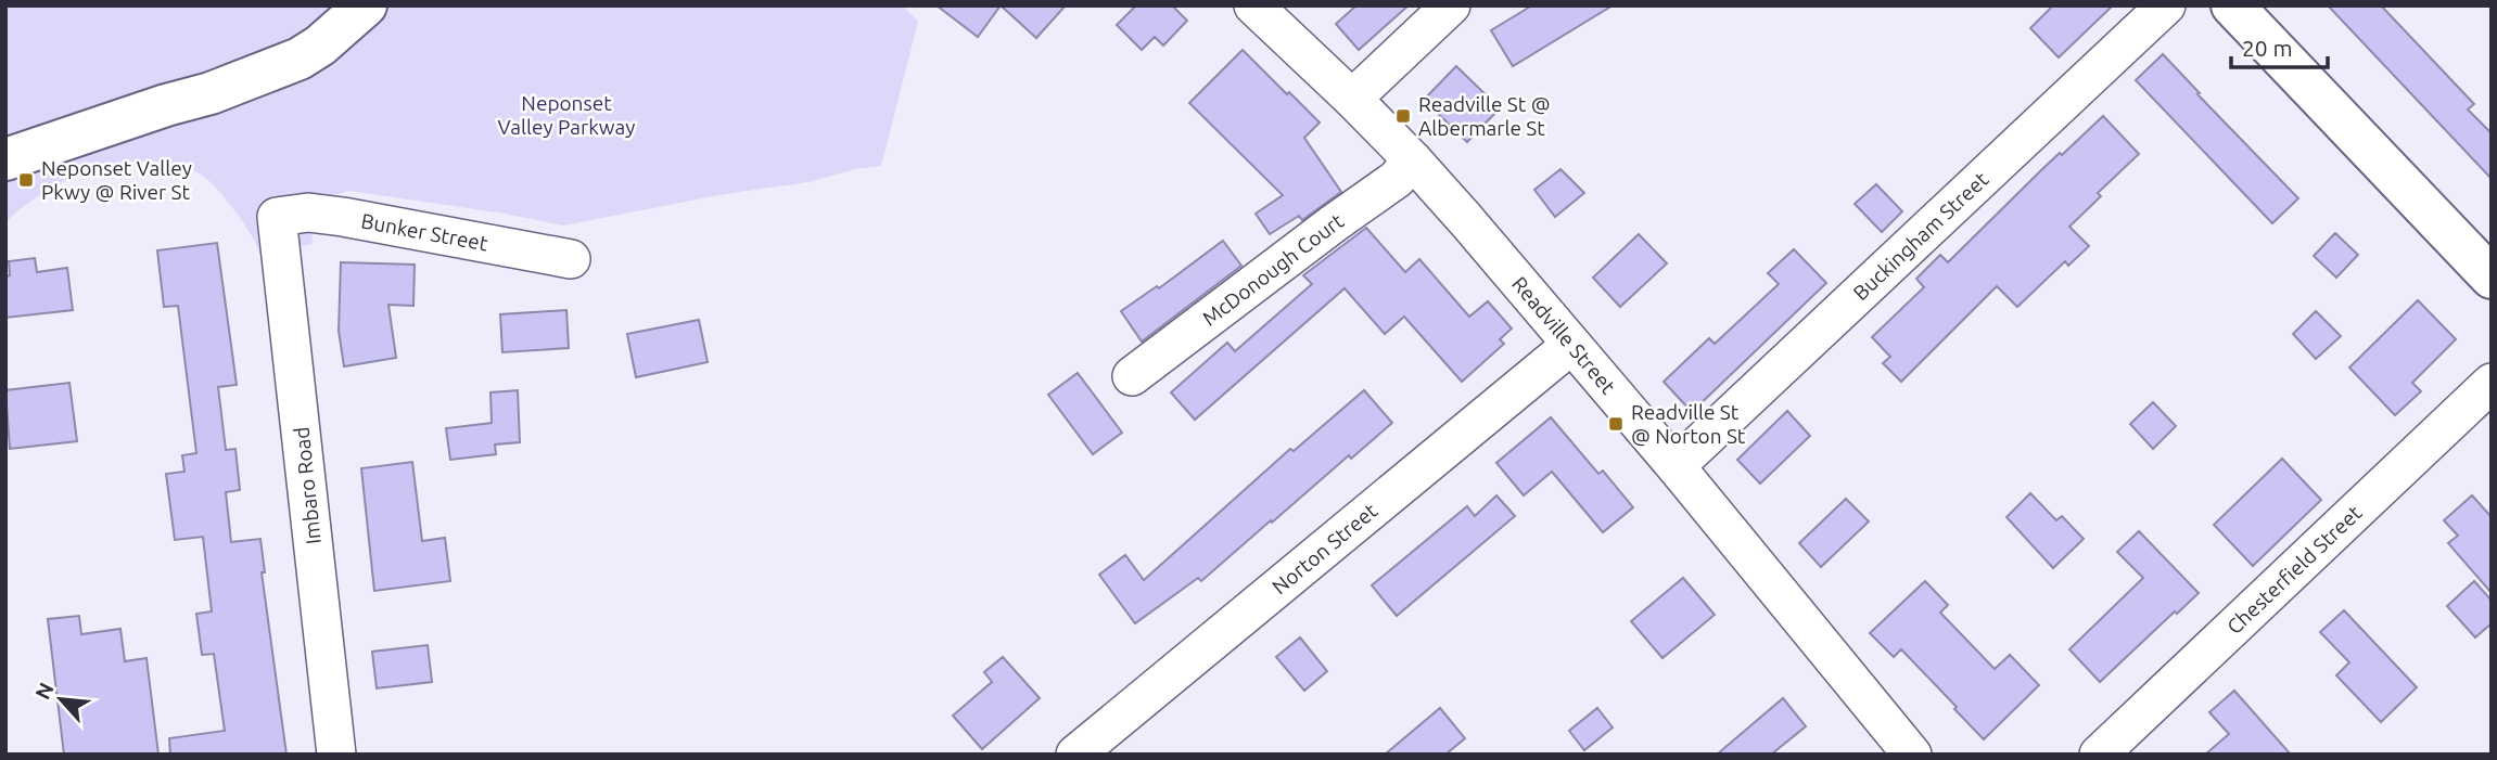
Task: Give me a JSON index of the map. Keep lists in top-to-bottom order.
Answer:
{
  "streets": {
    "street": [
      "Bunker Street",
      "Buckingham Street",
      "McDonough Court",
      "Readville Street",
      "Imbaro Road",
      "Norton Street",
      "Chesterfield Street"
    ]
  },
  "crossings": [
    ["Bunker Street", "Imbaro Road"],
    ["Buckingham Street", "Readville Street"],
    ["McDonough Court", "Readville Street"],
    ["Readville Street", "Norton Street"]
  ],
  "parks": ["Neponset Valley Parkway"],
  "places": {
    "transit": ["Readville St @ Albermarle St", "Neponset Valley Pkwy @ River St", "Readville St @ Norton St"]
  },
  "scale_bar": "20 m",
  "north": "top left"
}
